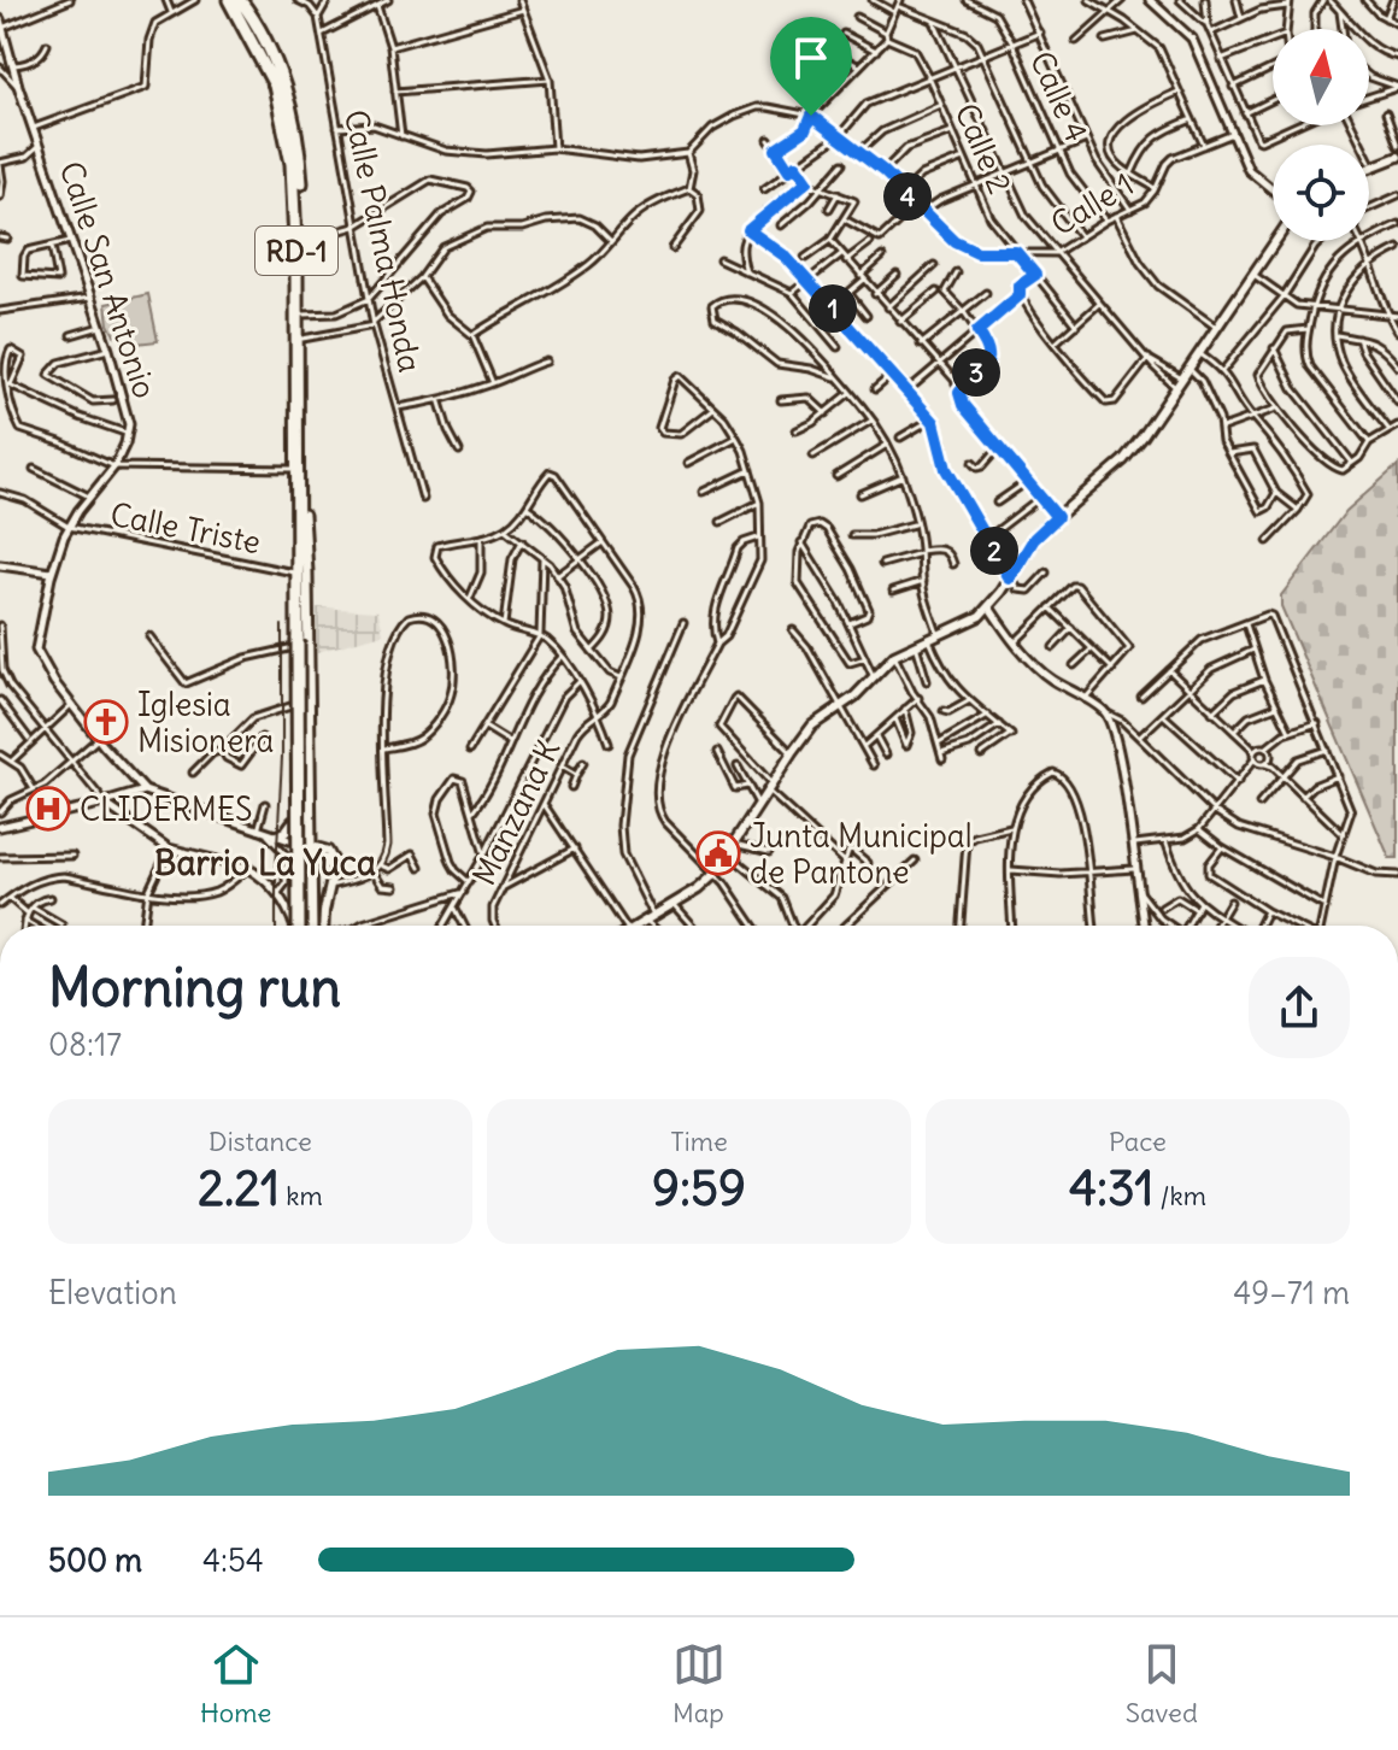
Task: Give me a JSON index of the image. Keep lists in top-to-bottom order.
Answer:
{
  "streets": {
    "highway": ["RD-1"],
    "street": [
      "Calle 4",
      "Calle 2",
      "Calle 1",
      "Calle Palma Honda",
      "Calle San Antonio",
      "Calle Triste",
      "Manzana K"
    ]
  },
  "crossings": [
    ["Calle 4", "Calle 1"],
    ["Calle 2", "Calle 1"],
    ["Calle San Antonio", "Calle Triste"]
  ],
  "districts": ["Barrio La Yuca"],
  "places": {
    "church": ["Iglesia Misionera"],
    "hospital": ["CLIDERMES"],
    "public building": ["Junta Municipal de Pantone"]
  },
  "north": "top",
  "page": {
    "pins": [
      "4",
      "1",
      "3",
      "2"
    ],
    "heading": ["Morning run", "08:17"],
    "stats": [
      ["Distance", "2.21 km"],
      ["Time", "9:59"],
      ["Pace", "4:31 /km"]
    ],
    "chart": ["Elevation", "49–71 m"],
    "list": [
      {
        "name": "500 m",
        "note": "4:54"
      }
    ],
    "tabs": ["Home", "Map", "Saved"]
  }
}
